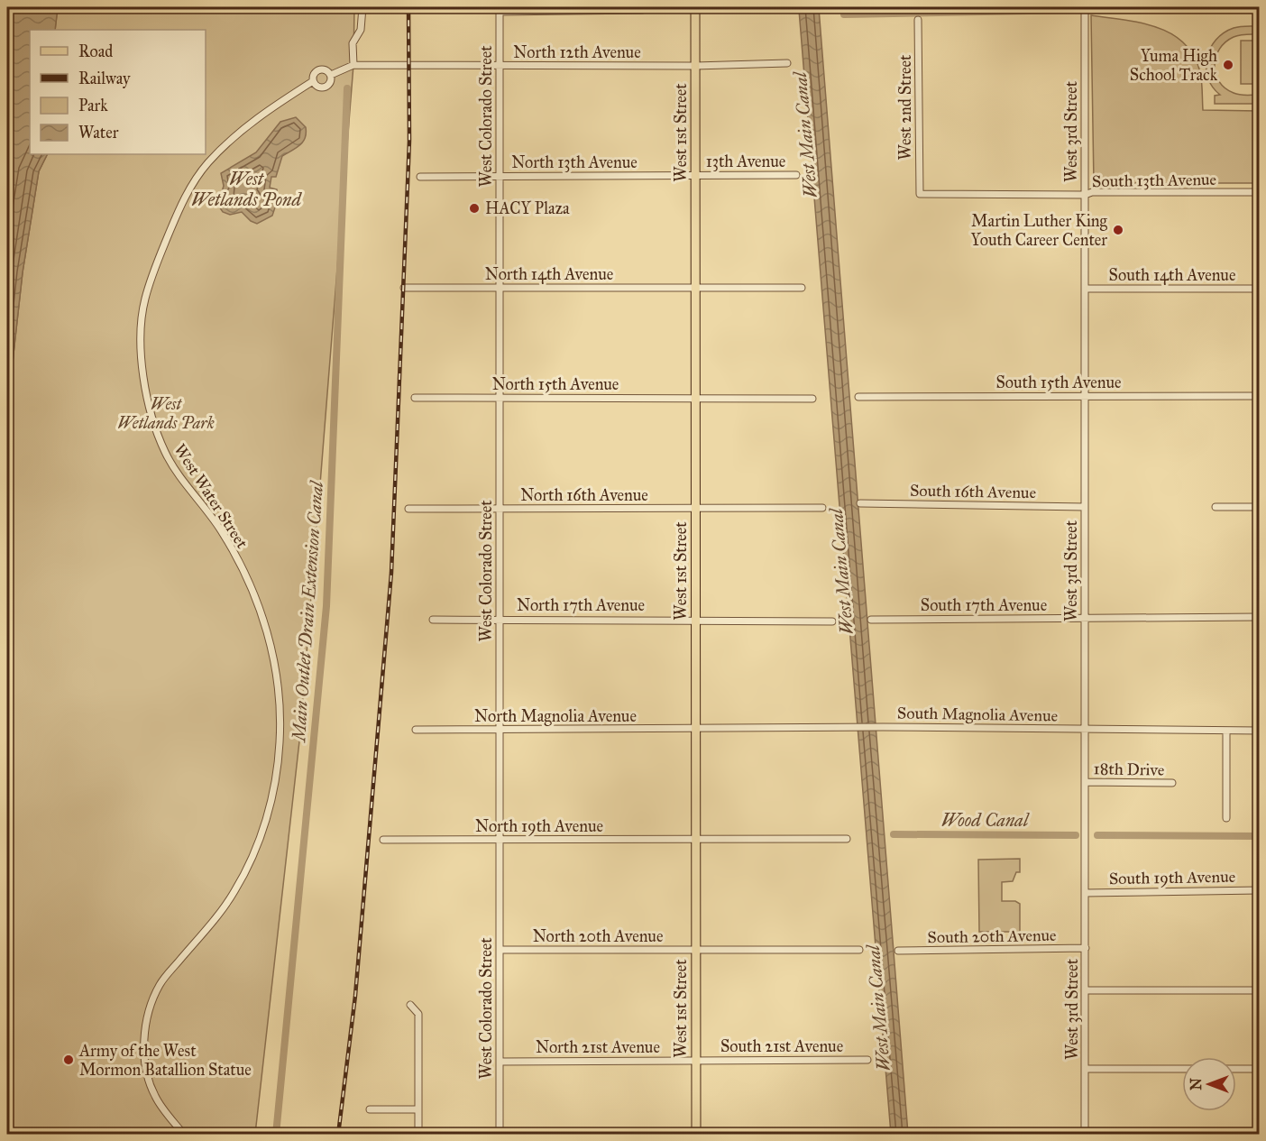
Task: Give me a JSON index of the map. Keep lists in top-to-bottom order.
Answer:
{
  "streets": {
    "main road": ["West 1st Street"],
    "street": [
      "North 12th Avenue",
      "West 2nd Street",
      "West Colorado Street",
      "West 3rd Street",
      "13th Avenue",
      "North 13th Avenue",
      "South 13th Avenue",
      "North 14th Avenue",
      "South 14th Avenue",
      "South 15th Avenue",
      "North 15th Avenue",
      "South 16th Avenue",
      "North 16th Avenue",
      "West Water Street",
      "North 17th Avenue",
      "South 17th Avenue",
      "South Magnolia Avenue",
      "North Magnolia Avenue",
      "18th Drive",
      "North 19th Avenue",
      "South 19th Avenue",
      "North 20th Avenue",
      "South 20th Avenue",
      "South 21st Avenue",
      "North 21st Avenue"
    ]
  },
  "crossings": [
    ["North 12th Avenue", "West Colorado Street"],
    ["North 12th Avenue", "West 1st Street"],
    ["North 12th Avenue", "West Water Street"],
    ["West 2nd Street", "South 13th Avenue"],
    ["West Colorado Street", "North 13th Avenue"],
    ["West Colorado Street", "North 14th Avenue"],
    ["West Colorado Street", "North 15th Avenue"],
    ["West Colorado Street", "North 16th Avenue"],
    ["West Colorado Street", "North 17th Avenue"],
    ["West Colorado Street", "North Magnolia Avenue"],
    ["West Colorado Street", "North 19th Avenue"],
    ["West Colorado Street", "North 20th Avenue"],
    ["West Colorado Street", "North 21st Avenue"],
    ["West 3rd Street", "South 13th Avenue"],
    ["West 3rd Street", "South 14th Avenue"],
    ["West 3rd Street", "South 15th Avenue"],
    ["West 3rd Street", "South 16th Avenue"],
    ["West 3rd Street", "South 17th Avenue"],
    ["West 3rd Street", "South Magnolia Avenue"],
    ["West 3rd Street", "18th Drive"],
    ["West 3rd Street", "South 19th Avenue"],
    ["West 3rd Street", "South 20th Avenue"],
    ["West 1st Street", "13th Avenue"],
    ["West 1st Street", "North 13th Avenue"],
    ["West 1st Street", "North 14th Avenue"],
    ["West 1st Street", "North 15th Avenue"],
    ["West 1st Street", "North 16th Avenue"],
    ["West 1st Street", "North 17th Avenue"],
    ["West 1st Street", "South Magnolia Avenue"],
    ["West 1st Street", "North Magnolia Avenue"],
    ["West 1st Street", "North 19th Avenue"],
    ["West 1st Street", "North 20th Avenue"],
    ["West 1st Street", "South 21st Avenue"],
    ["West 1st Street", "North 21st Avenue"],
    ["13th Avenue", "North 13th Avenue"],
    ["South Magnolia Avenue", "North Magnolia Avenue"],
    ["South 21st Avenue", "North 21st Avenue"]
  ],
  "water": [
    "West Main Canal",
    "West Wetlands Pond",
    "Main Outlet Drain Extension Canal",
    "Wood Canal"
  ],
  "parks": ["West Wetlands Park"],
  "places": [
    "Yuma High School Track",
    "HACY Plaza",
    "Martin Luther King Youth Career Center",
    "Army of the West Mormon Batallion Statue"
  ],
  "legend": [
    "Road",
    "Railway",
    "Park",
    "Water"
  ],
  "north": "left"
}
